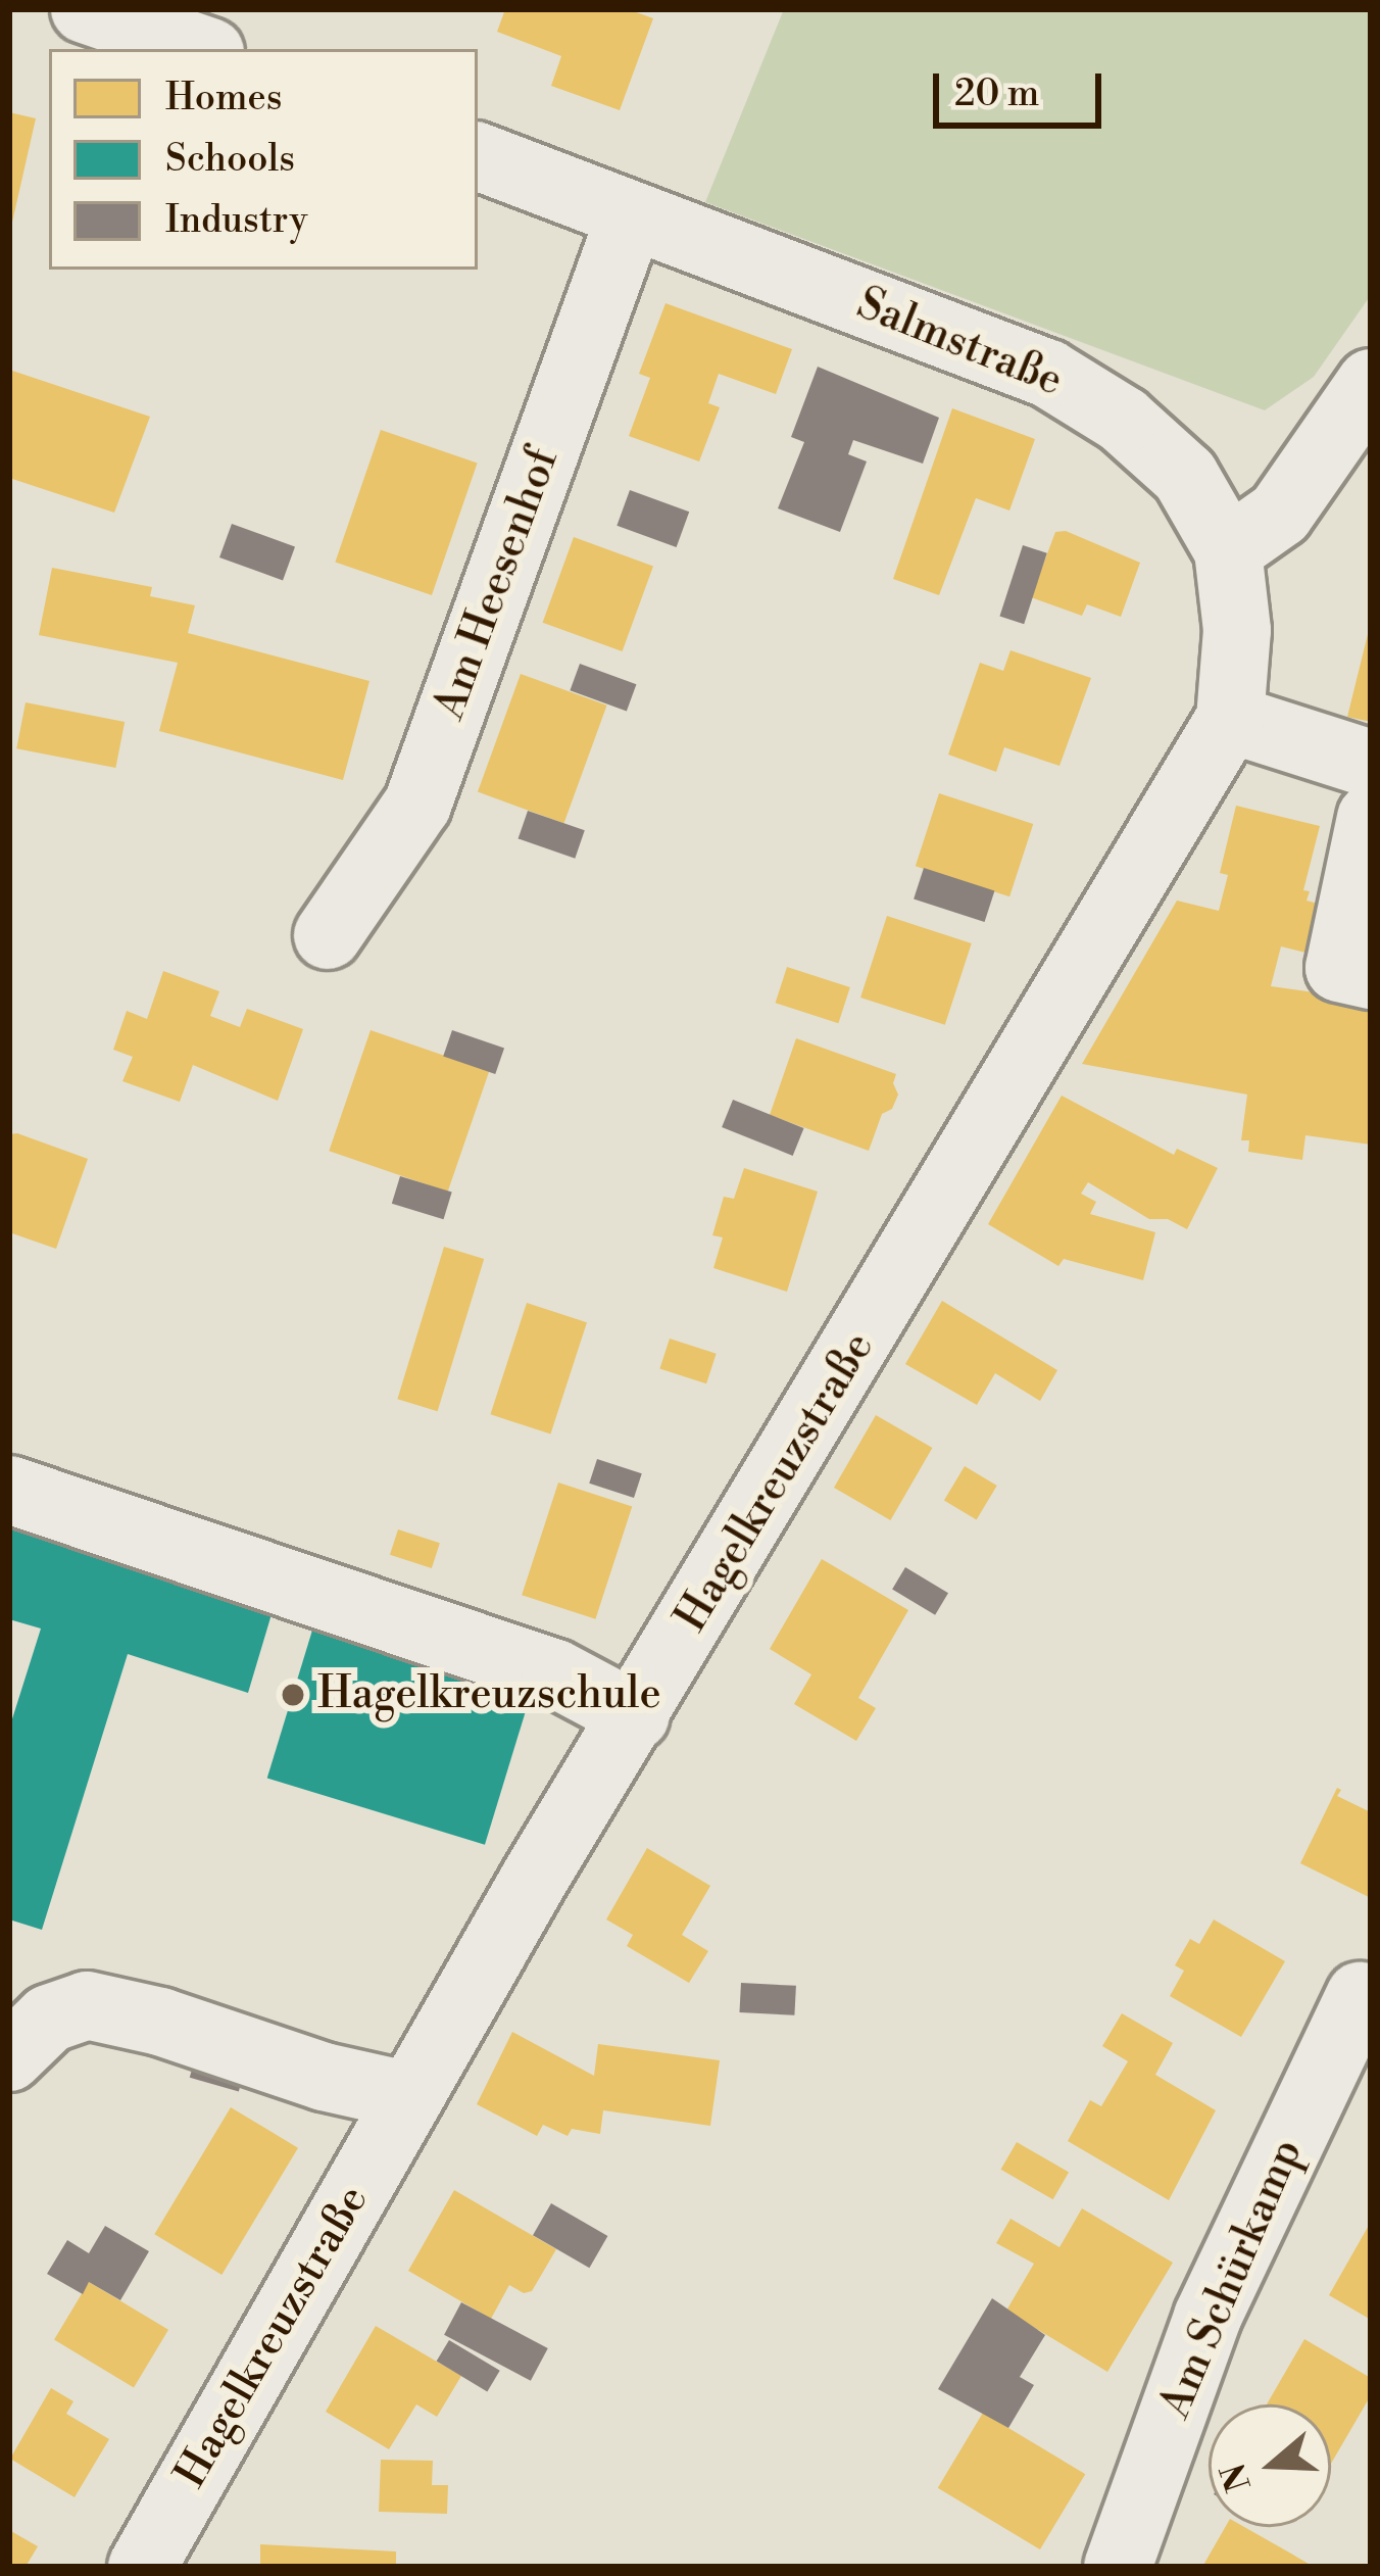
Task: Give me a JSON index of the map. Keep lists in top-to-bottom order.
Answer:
{
  "streets": {
    "street": [
      "Salmstraße",
      "Am Heesenhof",
      "Hagelkreuzstraße",
      "Am Schürkamp"
    ]
  },
  "crossings": [
    ["Salmstraße", "Am Heesenhof"],
    ["Salmstraße", "Hagelkreuzstraße"]
  ],
  "places": ["Hagelkreuzschule"],
  "legend": ["Homes", "Schools", "Industry"],
  "scale_bar": "20 m",
  "north": "left"
}
